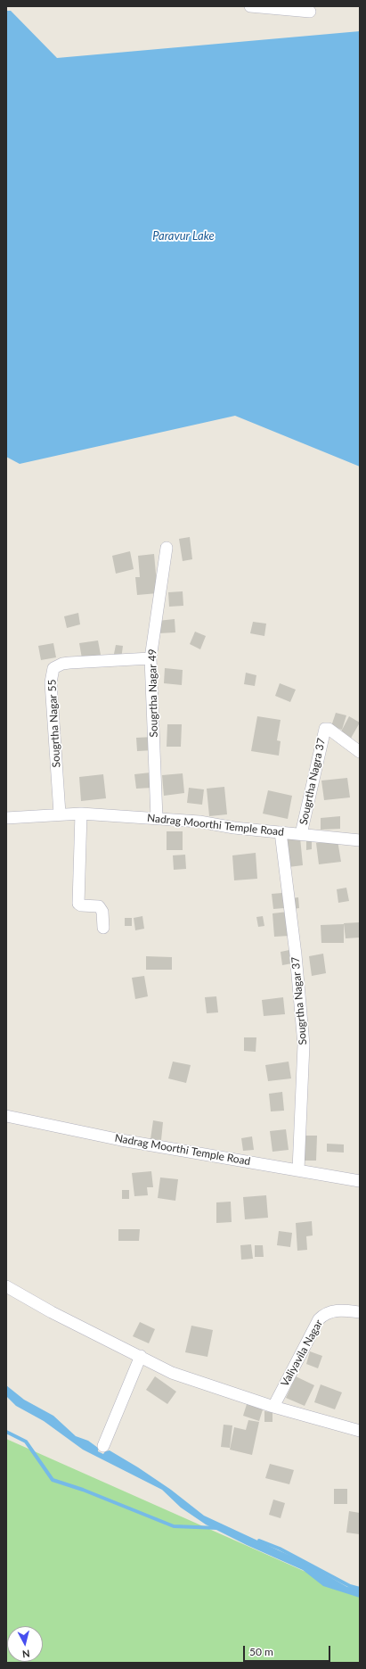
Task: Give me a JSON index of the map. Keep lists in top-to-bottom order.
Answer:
{
  "streets": {
    "street": [
      "Sougrtha Nagar 49",
      "Sougrtha Nagar 55",
      "Sougrtha Nagra 37",
      "Nadrag Moorthi Temple Road",
      "Sougrtha Nagar 37",
      "Valiyavila Nagar"
    ]
  },
  "crossings": [
    ["Sougrtha Nagar 49", "Sougrtha Nagar 55"],
    ["Sougrtha Nagar 49", "Nadrag Moorthi Temple Road"],
    ["Sougrtha Nagar 55", "Nadrag Moorthi Temple Road"],
    ["Sougrtha Nagra 37", "Nadrag Moorthi Temple Road"],
    ["Nadrag Moorthi Temple Road", "Sougrtha Nagar 37"]
  ],
  "water": ["Paravur Lake"],
  "scale_bar": "50 m",
  "north": "bottom"
}
